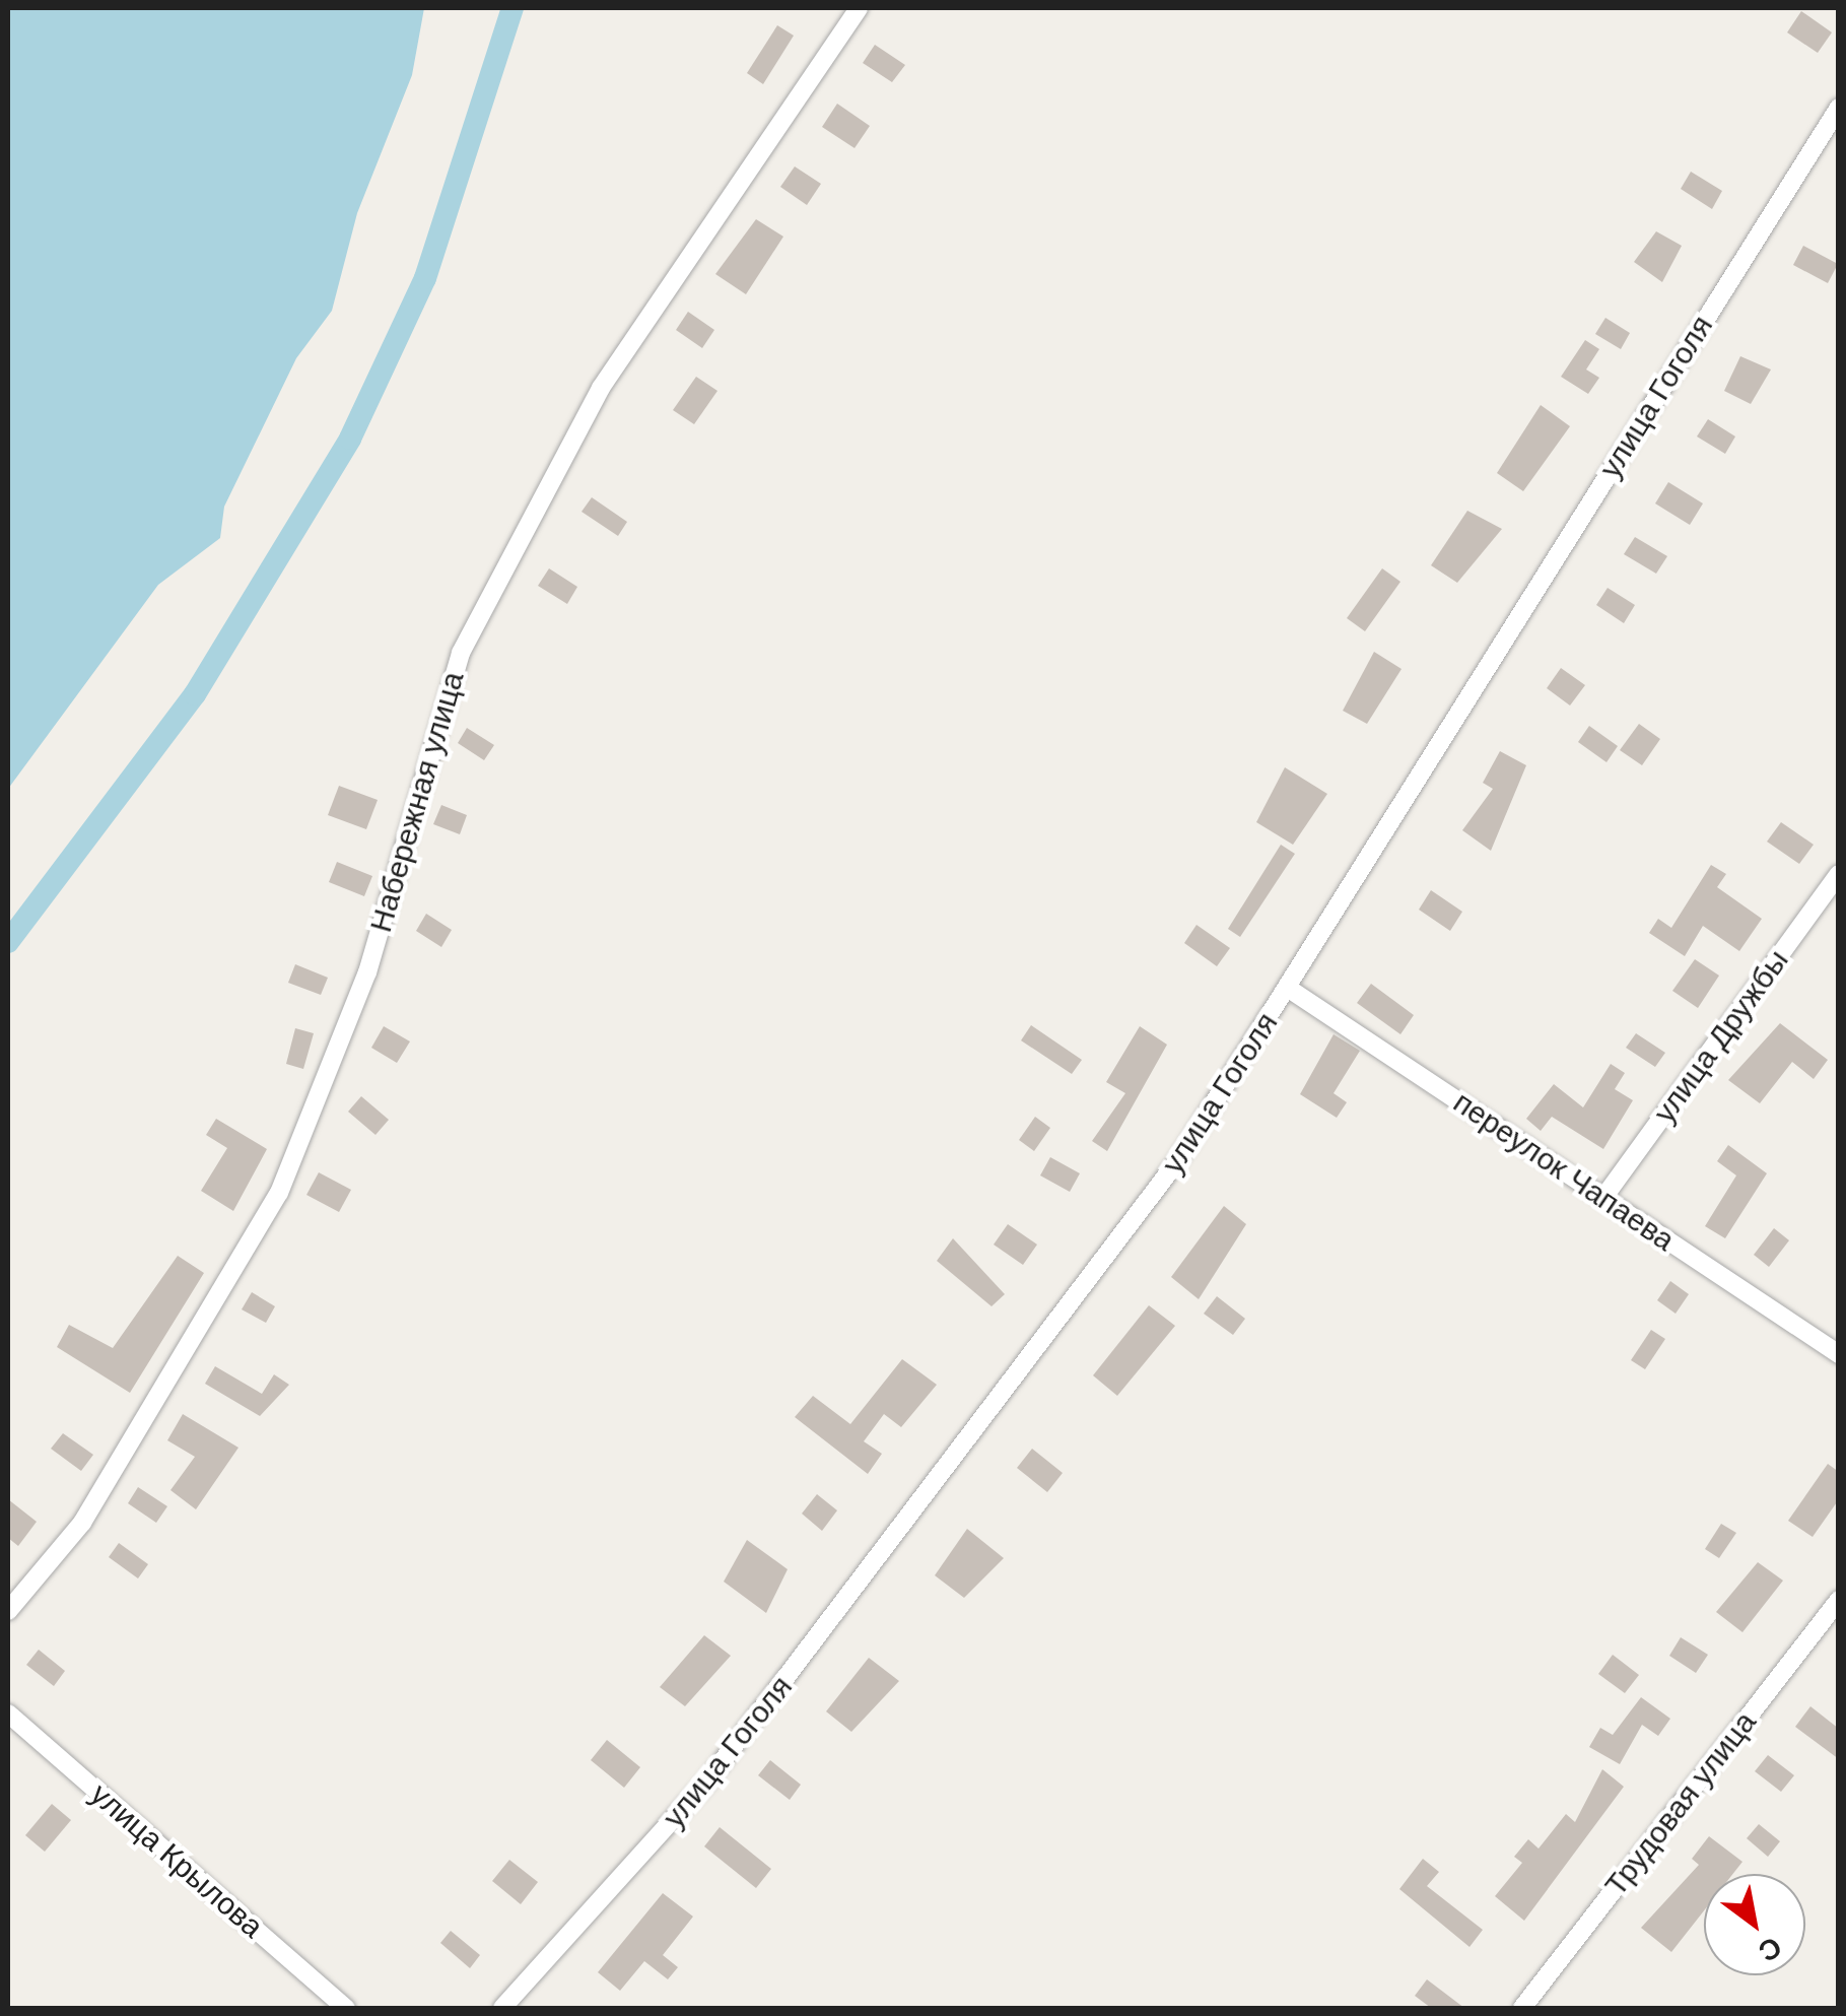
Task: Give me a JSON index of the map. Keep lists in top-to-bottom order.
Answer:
{
  "streets": {
    "street": [
      "улица Гоголя",
      "Набережная улица",
      "улица Дружбы",
      "переулок Чапаева",
      "Трудовая улица",
      "улица Крылова"
    ]
  },
  "crossings": [
    ["улица Гоголя", "переулок Чапаева"],
    ["улица Дружбы", "переулок Чапаева"]
  ],
  "north": "bottom right"
}
